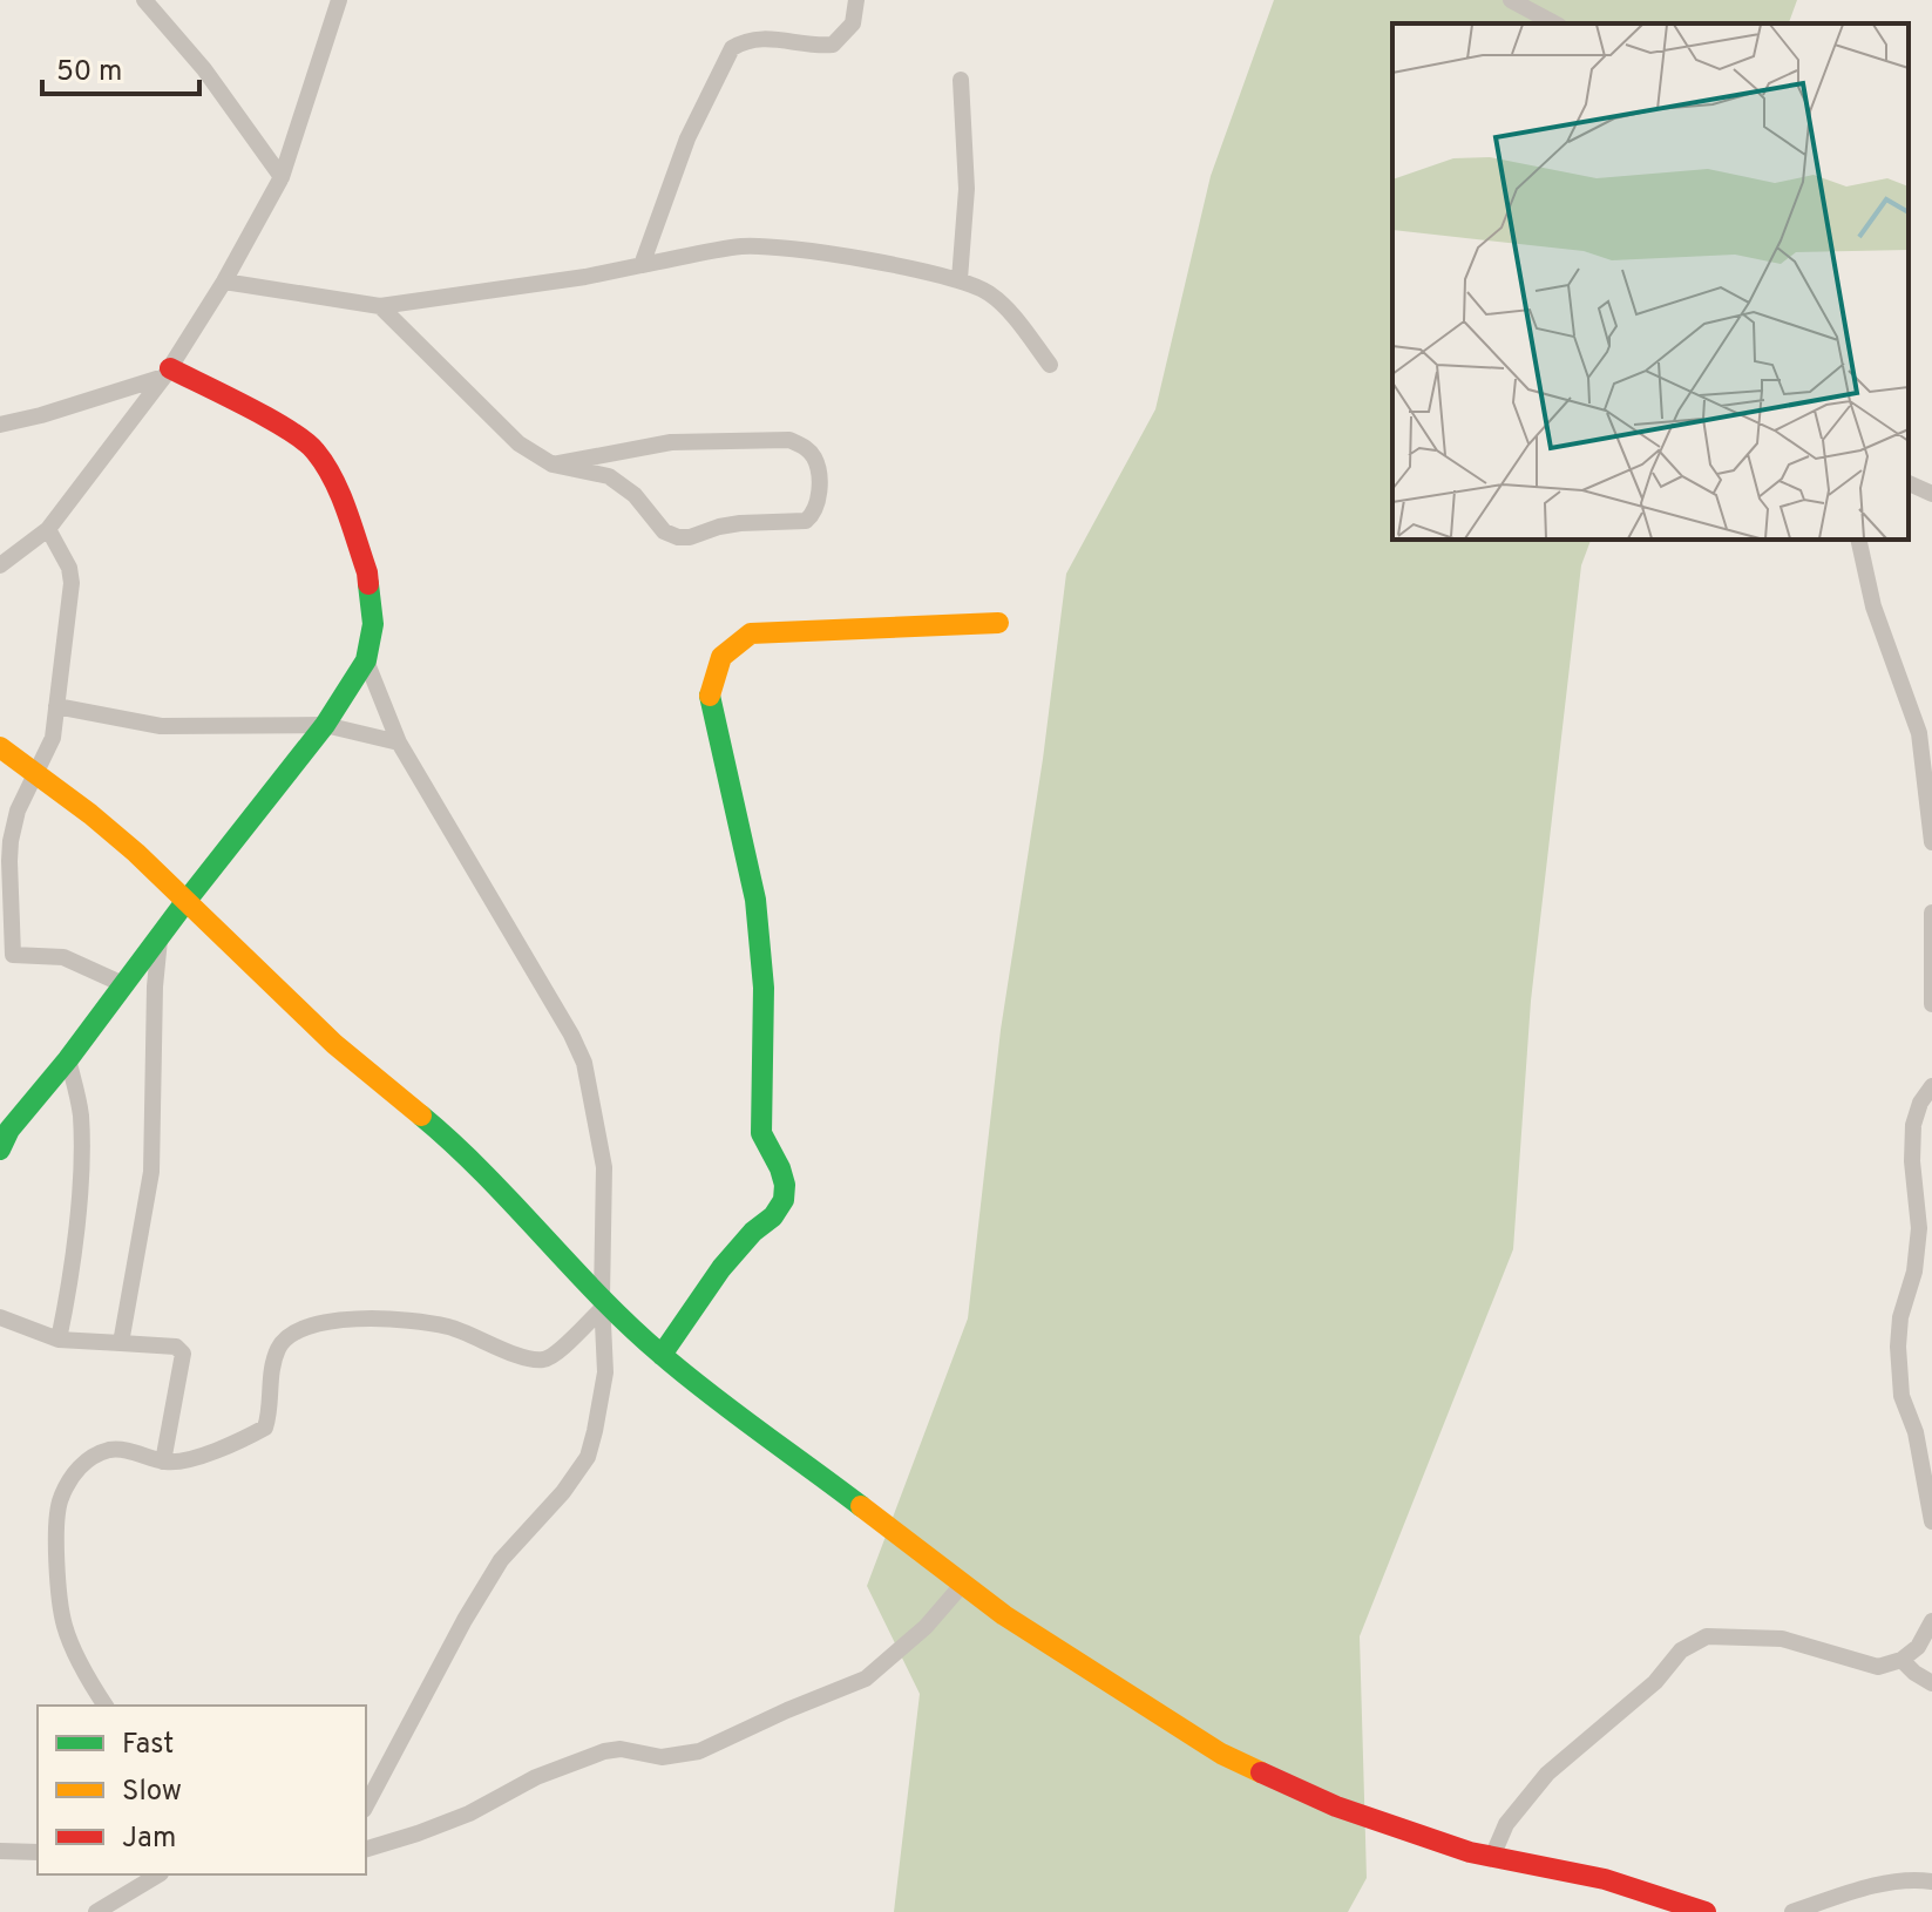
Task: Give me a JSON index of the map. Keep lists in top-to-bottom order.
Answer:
{
  "legend": ["Fast", "Slow", "Jam"],
  "scale_bar": "50 m"
}
